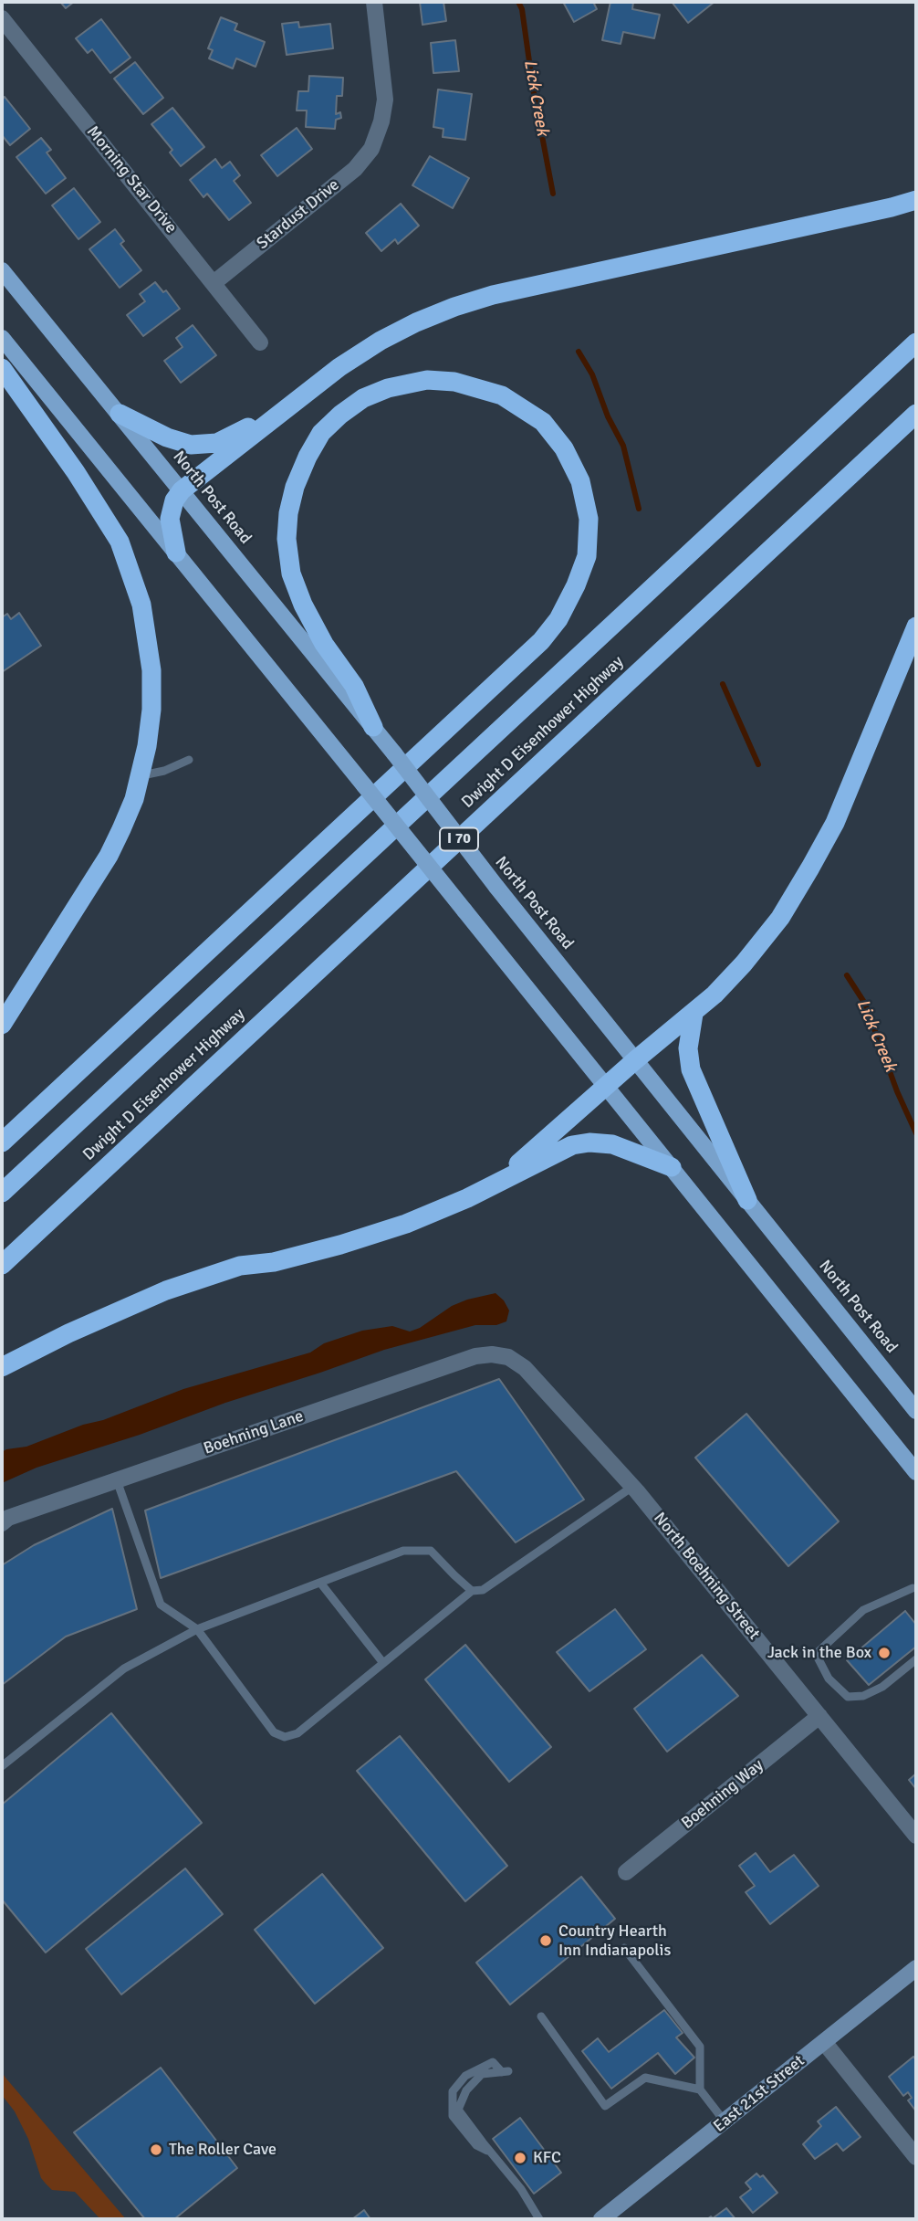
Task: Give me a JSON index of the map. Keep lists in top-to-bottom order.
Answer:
{
  "streets": {
    "highway": ["Dwight D Eisenhower Highway", "I 70"],
    "main road": ["North Post Road", "East 21st Street"],
    "street": [
      "Morning Star Drive",
      "Stardust Drive",
      "Boehning Lane",
      "North Boehning Street",
      "Boehning Way"
    ]
  },
  "crossings": [
    ["Morning Star Drive", "Stardust Drive"],
    ["Boehning Lane", "North Boehning Street"],
    ["North Boehning Street", "Boehning Way"]
  ],
  "water": ["Lick Creek"],
  "places": [
    "Jack in the Box",
    "Country Hearth Inn Indianapolis",
    "The Roller Cave",
    "KFC"
  ]
}
